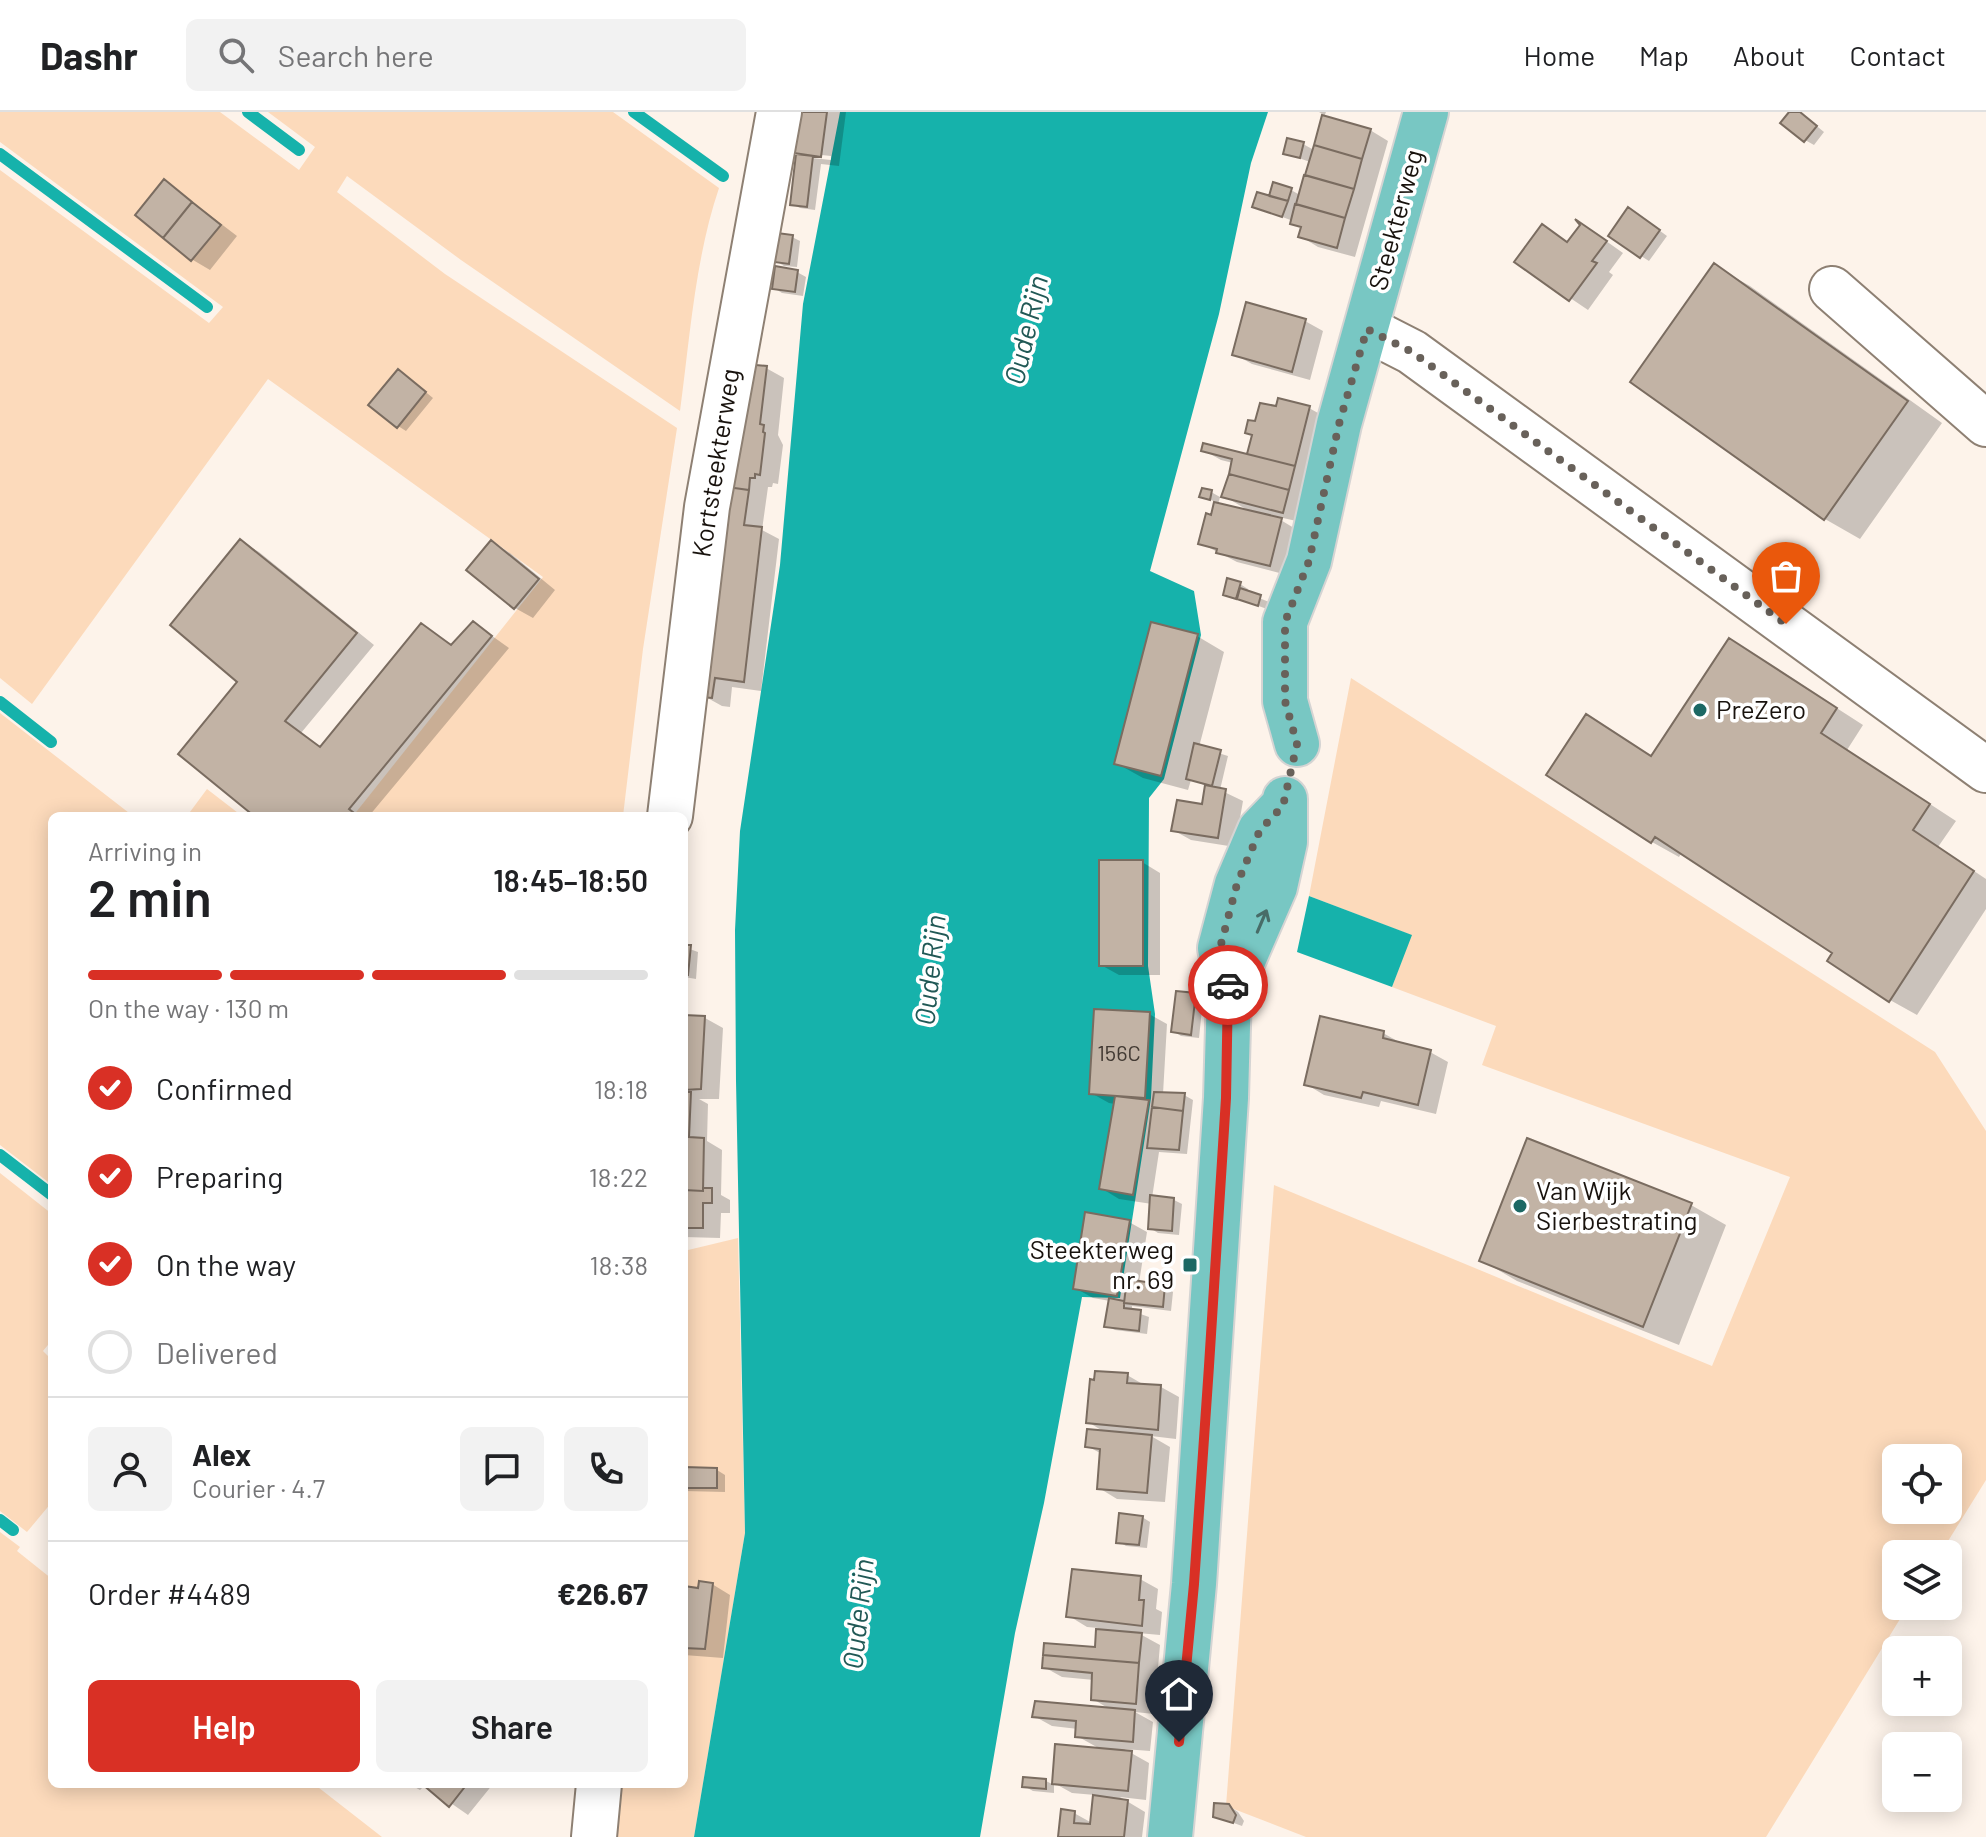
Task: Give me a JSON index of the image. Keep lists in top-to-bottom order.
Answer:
{
  "streets": {
    "main road": ["Steekterweg"],
    "street": ["Kortsteekterweg"]
  },
  "water": ["Oude Rijn"],
  "places": {
    "other": ["PreZero", "Van Wijk Sierbestrating"],
    "transit": ["Steekterweg nr. 69"]
  },
  "house_numbers": ["156C"],
  "page": {
    "header": "Dashr",
    "search": "Search here",
    "nav": [
      "Home",
      "Map",
      "About",
      "Contact"
    ],
    "heading": ["2 min", "Arriving in", "18:45–18:50"],
    "panel": [
      "Alex",
      "Courier · 4.7",
      "Order #4489",
      "€26.67"
    ],
    "bar": "On the way · 130 m",
    "list": [
      ["Confirmed", "18:18"],
      ["Preparing", "18:22"],
      ["On the way", "18:38"],
      "Delivered"
    ],
    "map_buttons": ["+", "−"],
    "buttons": ["Help", "Share"]
  }
}
